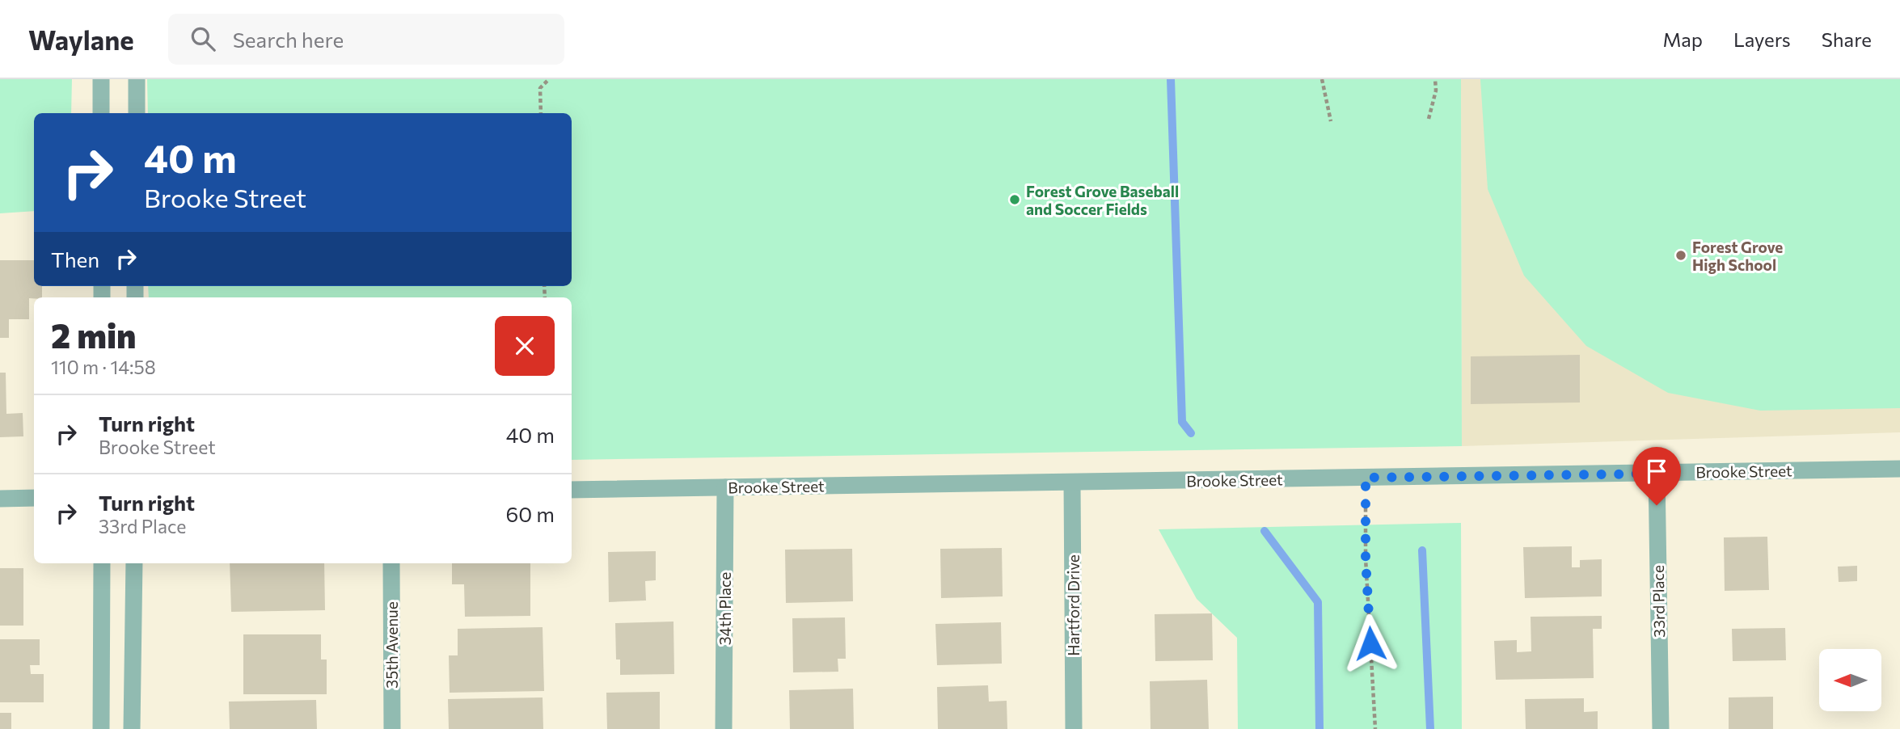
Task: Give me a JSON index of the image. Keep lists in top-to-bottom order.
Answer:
{
  "streets": {
    "street": [
      "Brooke Street",
      "33rd Place",
      "Hartford Drive",
      "34th Place",
      "35th Avenue"
    ]
  },
  "crossings": [
    ["Brooke Street", "33rd Place"],
    ["Brooke Street", "Hartford Drive"],
    ["Brooke Street", "34th Place"]
  ],
  "places": ["Forest Grove Baseball and Soccer Fields", "Forest Grove High School"],
  "north": "left",
  "page": {
    "header": "Waylane",
    "search": "Search here",
    "nav": ["Map", "Layers", "Share"],
    "turn": ["40 m", "Brooke Street"],
    "then": "Then",
    "heading": ["2 min", "110 m · 14:58"],
    "list": [
      {
        "name": "Turn right",
        "note": "Brooke Street",
        "value": "40 m"
      },
      {
        "name": "Turn right",
        "note": "33rd Place",
        "value": "60 m"
      }
    ]
  }
}
